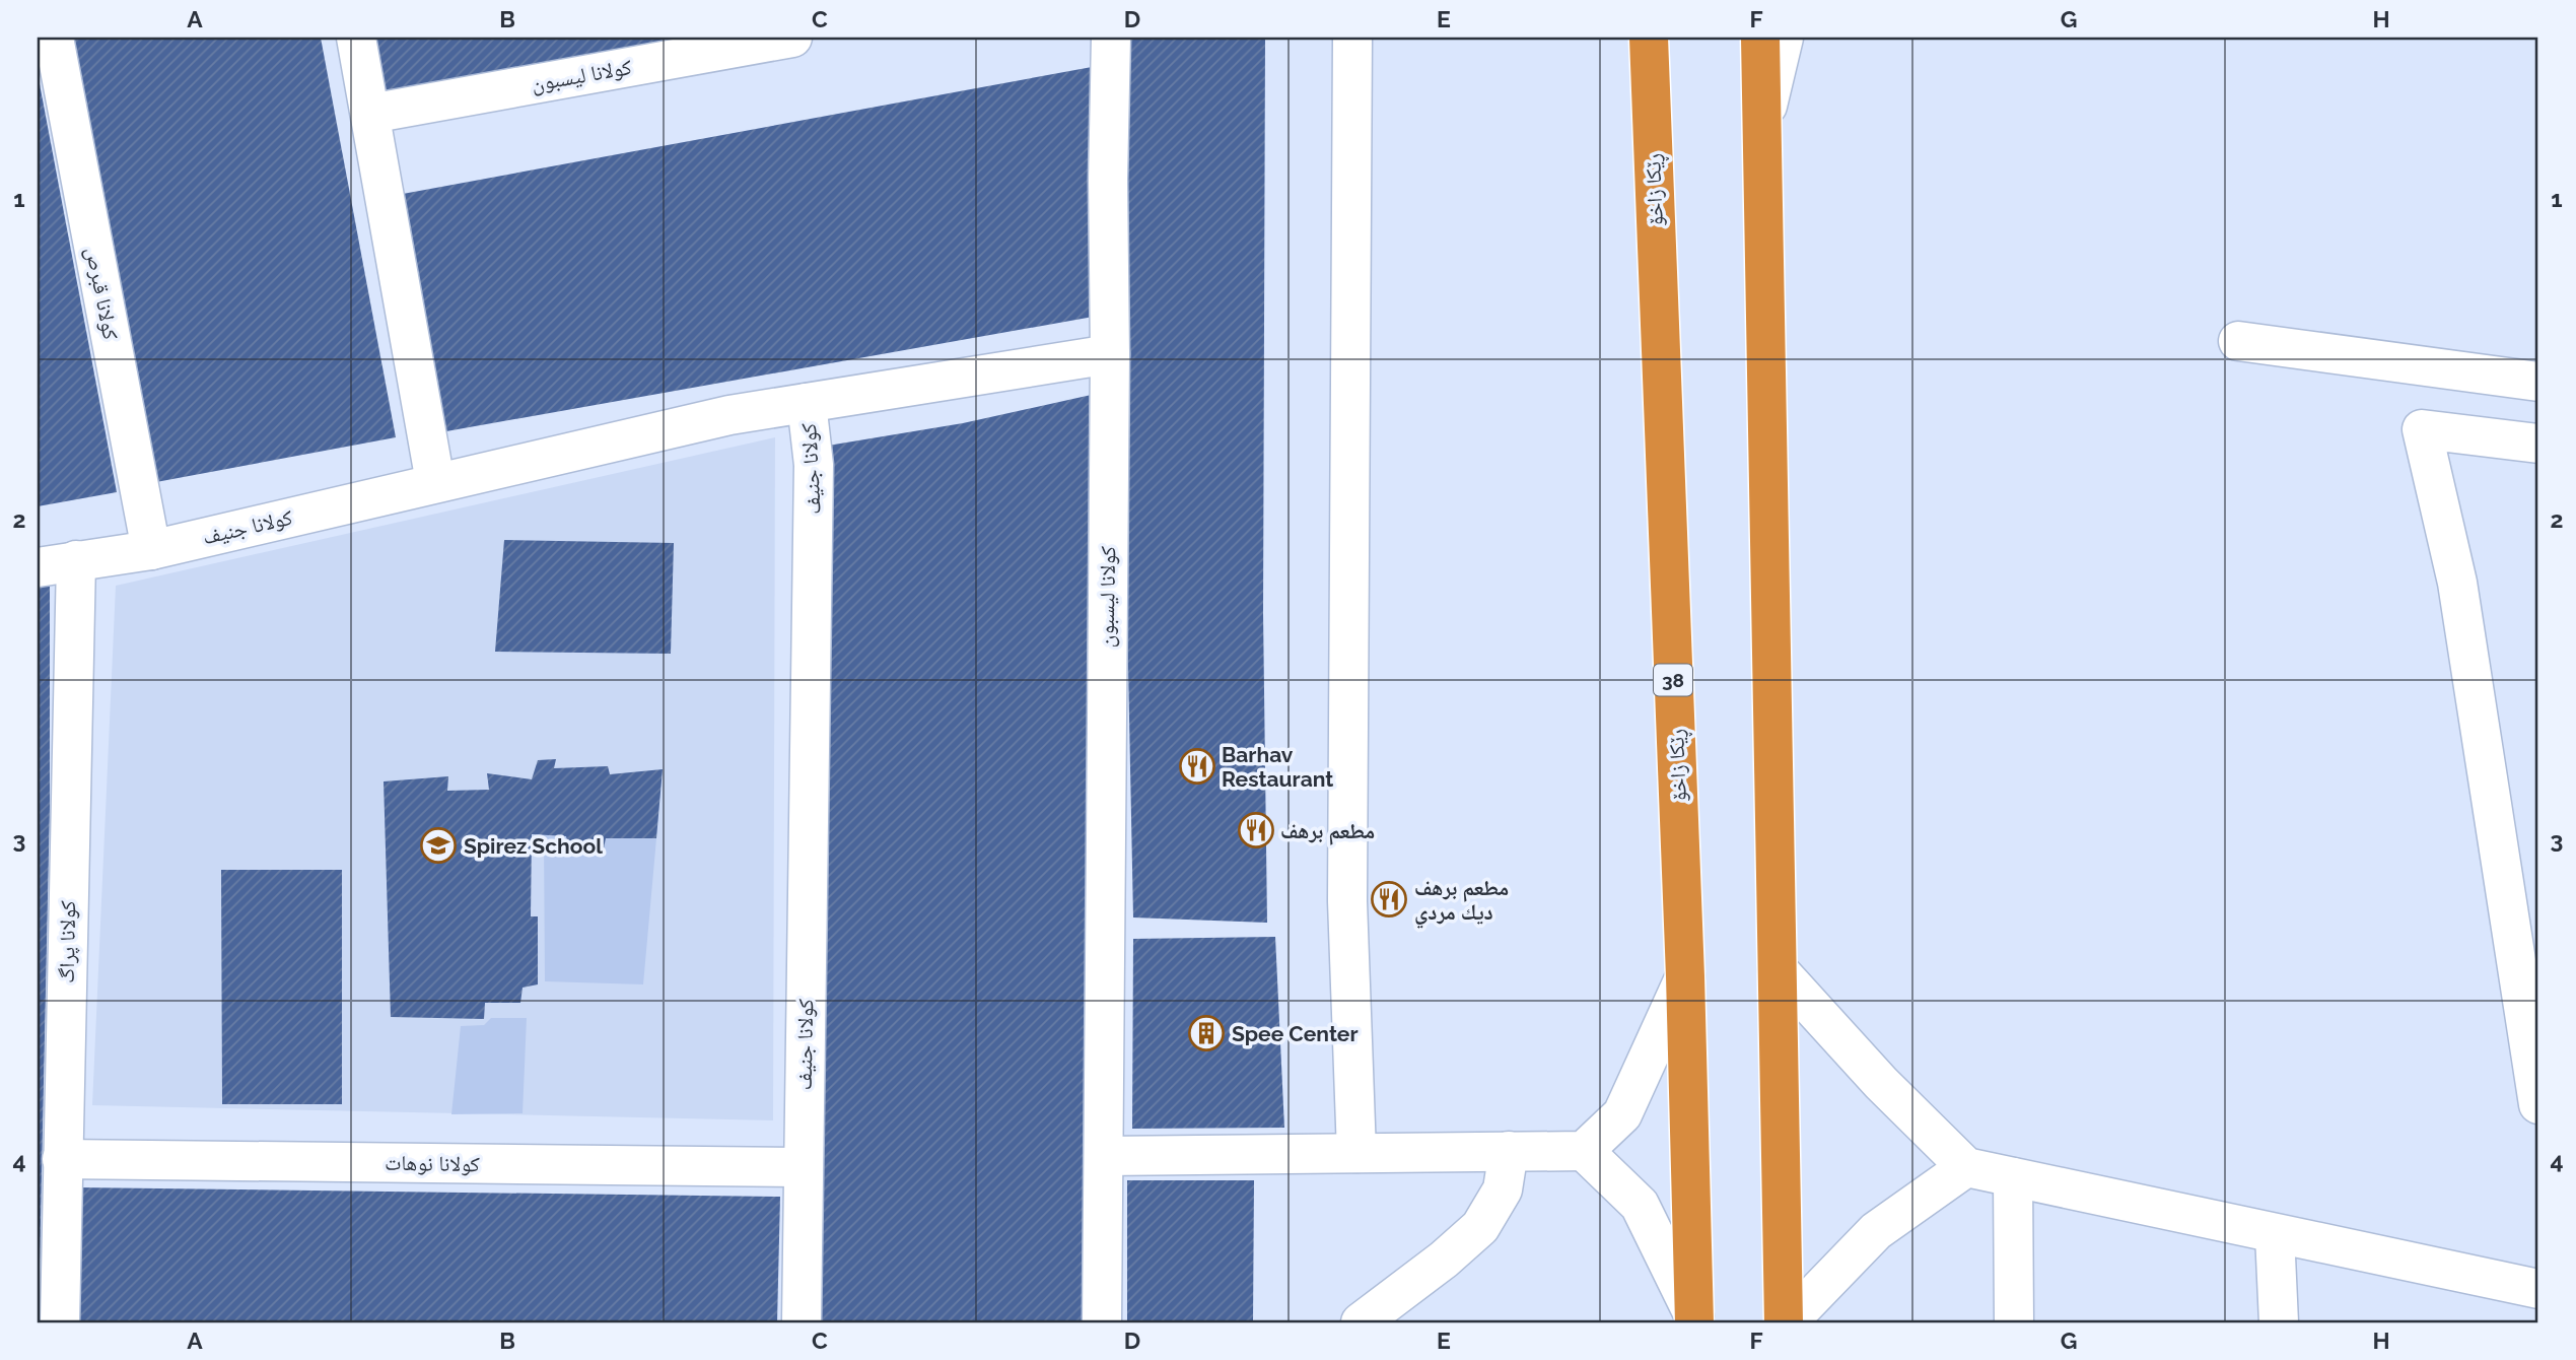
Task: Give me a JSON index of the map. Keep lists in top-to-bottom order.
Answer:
{
  "streets": {
    "highway": ["ڕێکا زاخۆ", "38"],
    "street": [
      "كولانا ليسبون",
      "كولانا قبرص",
      "كولانا جنيف",
      "كولانا پراگ",
      "كولانا نوهات"
    ]
  },
  "crossings": [
    ["كولانا قبرص", "كولانا جنيف"],
    ["كولانا جنيف", "كولانا پراگ"],
    ["كولانا جنيف", "كولانا نوهات"],
    ["كولانا پراگ", "كولانا نوهات"]
  ],
  "places": {
    "restaurant": ["Barhav Restaurant", "مطعم برهف", "مطعم برهف ديك مردي"],
    "school or university": ["Spirez School"],
    "building": ["Spee Center"]
  },
  "grid": {
    "columns": [
      "A",
      "B",
      "C",
      "D",
      "E",
      "F",
      "G",
      "H"
    ],
    "rows": [
      "1",
      "2",
      "3",
      "4"
    ]
  }
}
